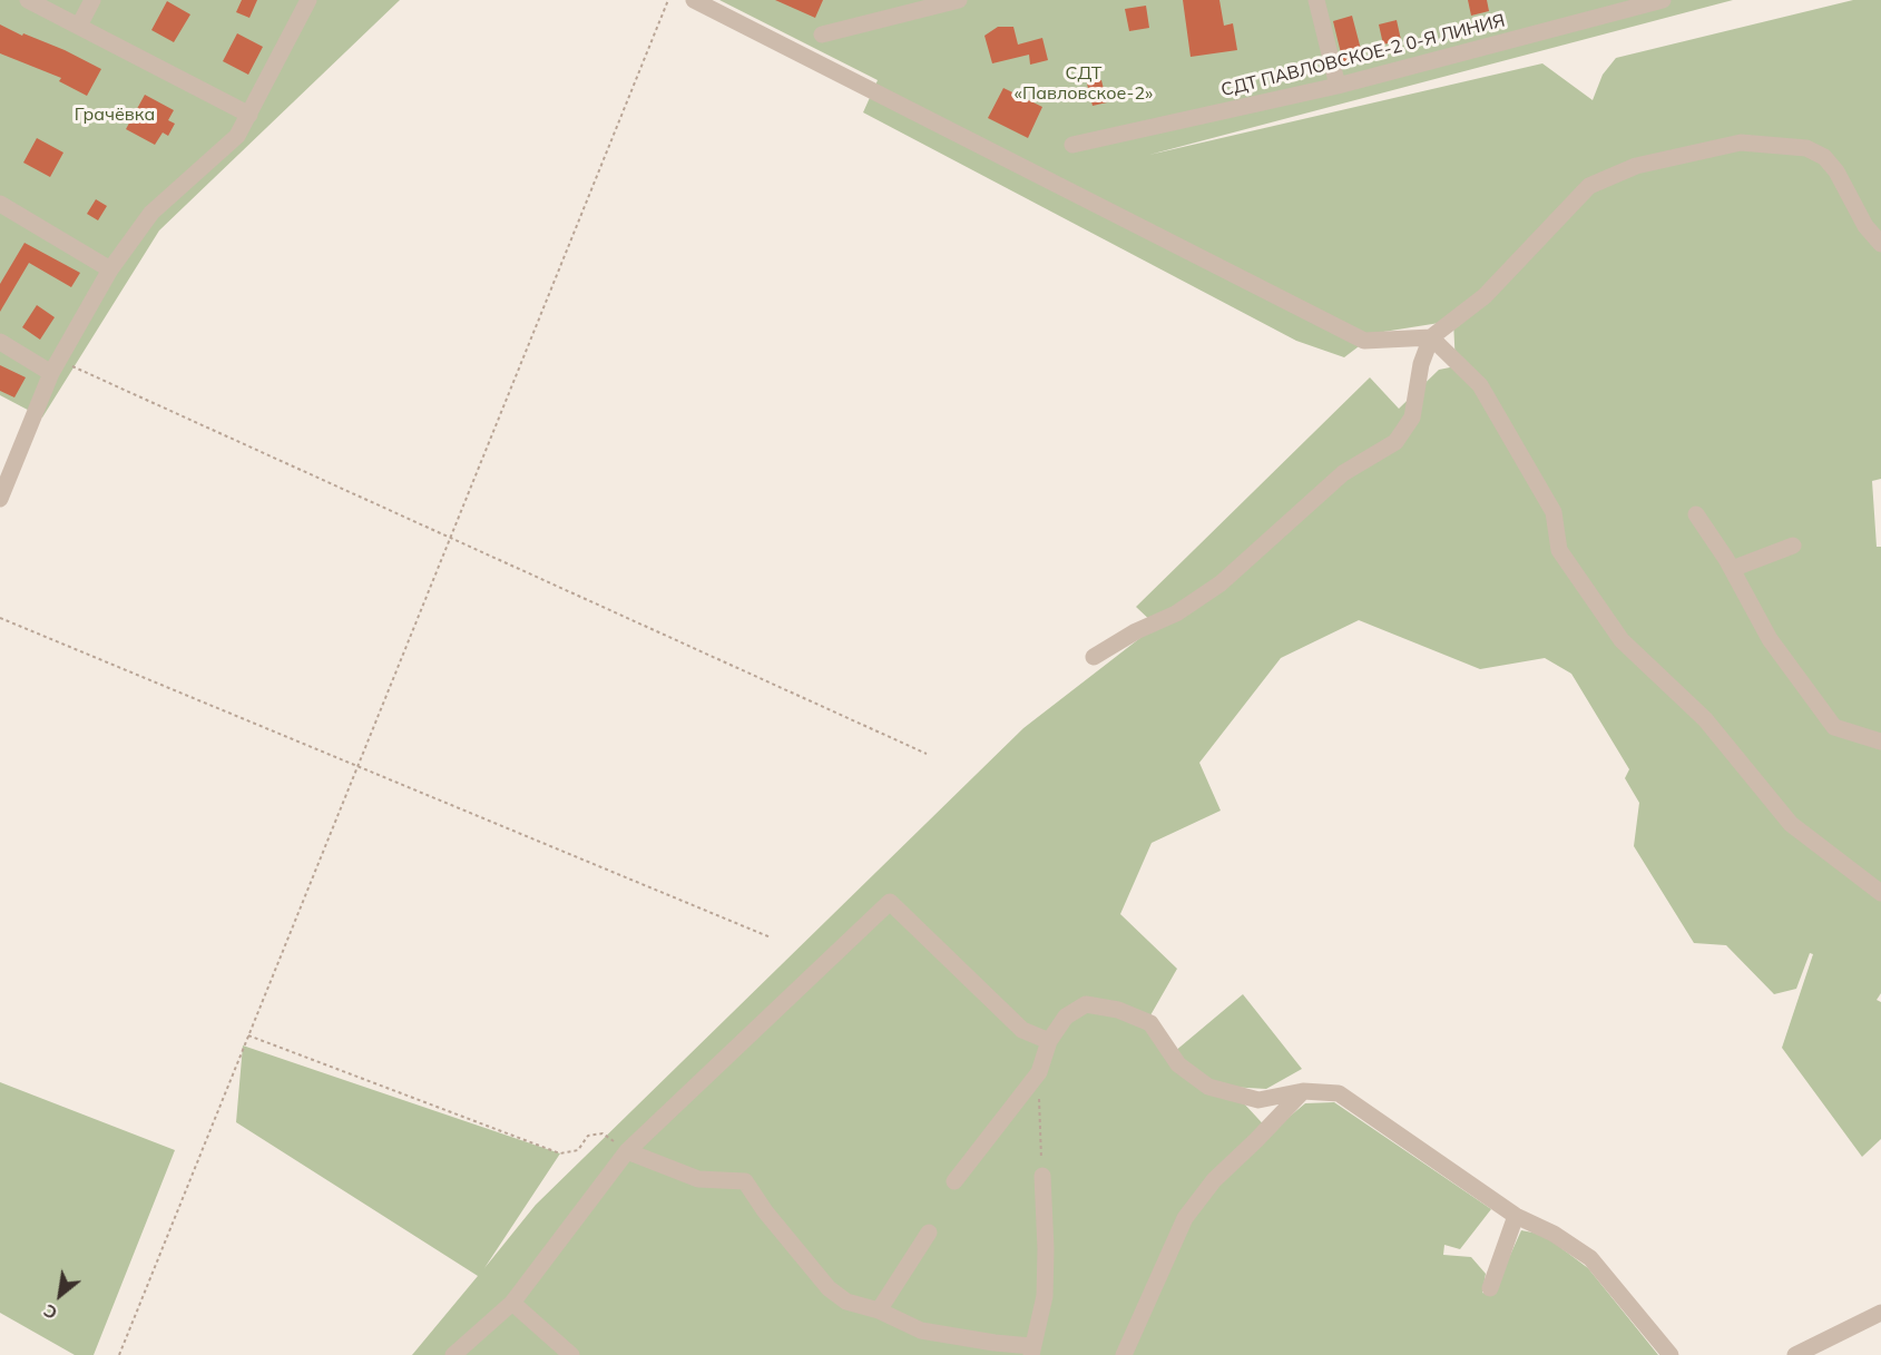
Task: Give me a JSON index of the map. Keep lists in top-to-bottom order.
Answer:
{
  "streets": {
    "street": ["СДТ ПАВЛОВСКОЕ-2 0-Я ЛИНИЯ"]
  },
  "parks": ["СДТ «Павловское-2»", "Грачёвка"],
  "north": "bottom left"
}
